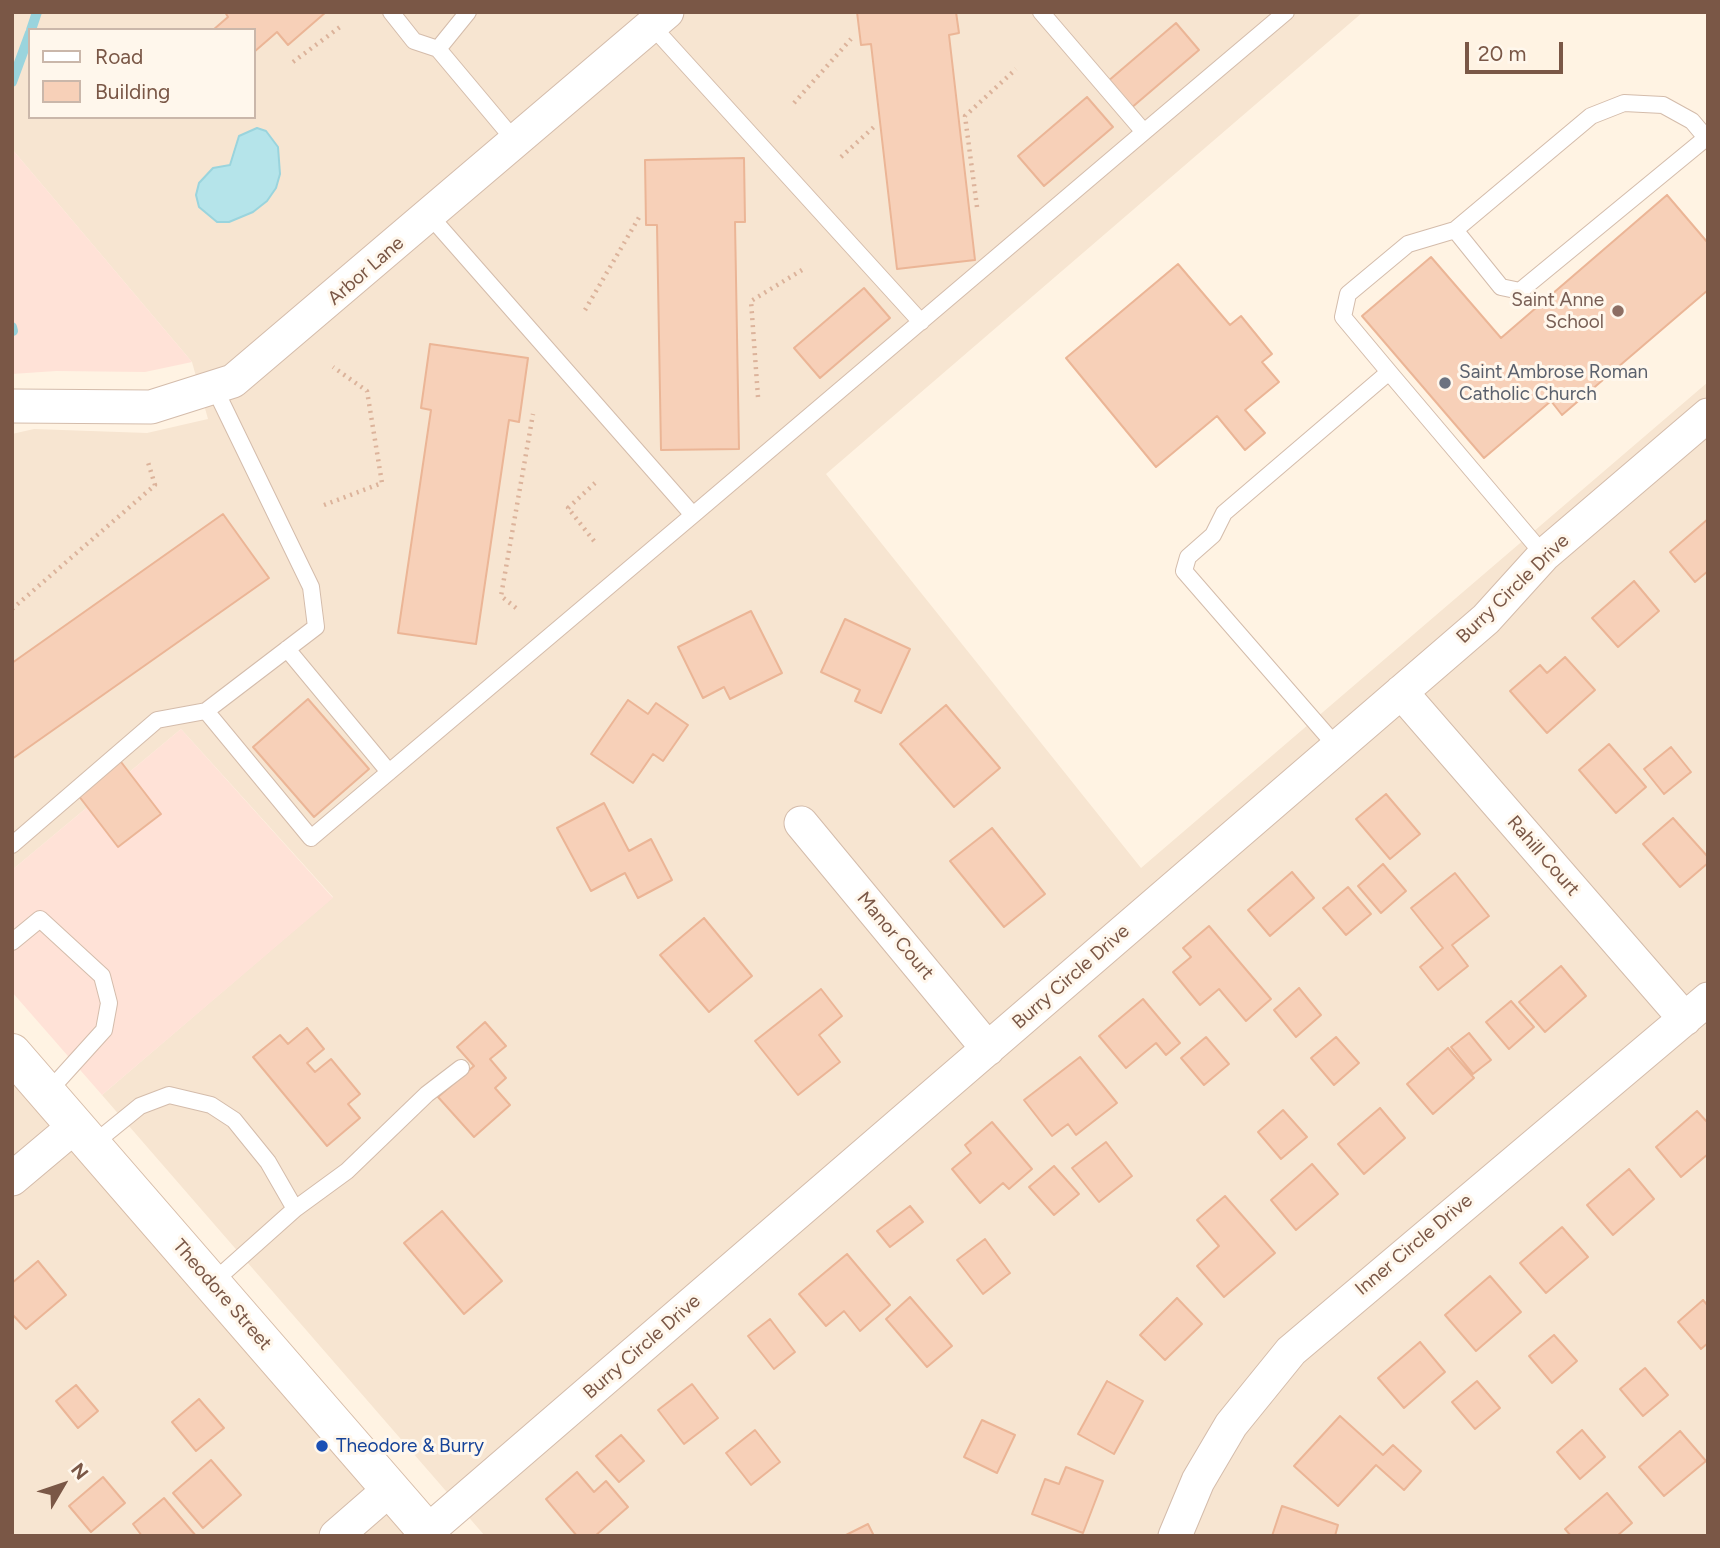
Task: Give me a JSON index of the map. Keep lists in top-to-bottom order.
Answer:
{
  "streets": {
    "main road": ["Theodore Street"],
    "street": [
      "Arbor Lane",
      "Burry Circle Drive",
      "Rahill Court",
      "Manor Court",
      "Inner Circle Drive"
    ]
  },
  "crossings": [
    ["Burry Circle Drive", "Rahill Court"],
    ["Burry Circle Drive", "Manor Court"],
    ["Burry Circle Drive", "Theodore Street"],
    ["Rahill Court", "Inner Circle Drive"]
  ],
  "places": ["Saint Anne School", "Saint Ambrose Roman Catholic Church", "Theodore & Burry"],
  "legend": ["Road", "Building"],
  "scale_bar": "20 m",
  "north": "top right"
}
